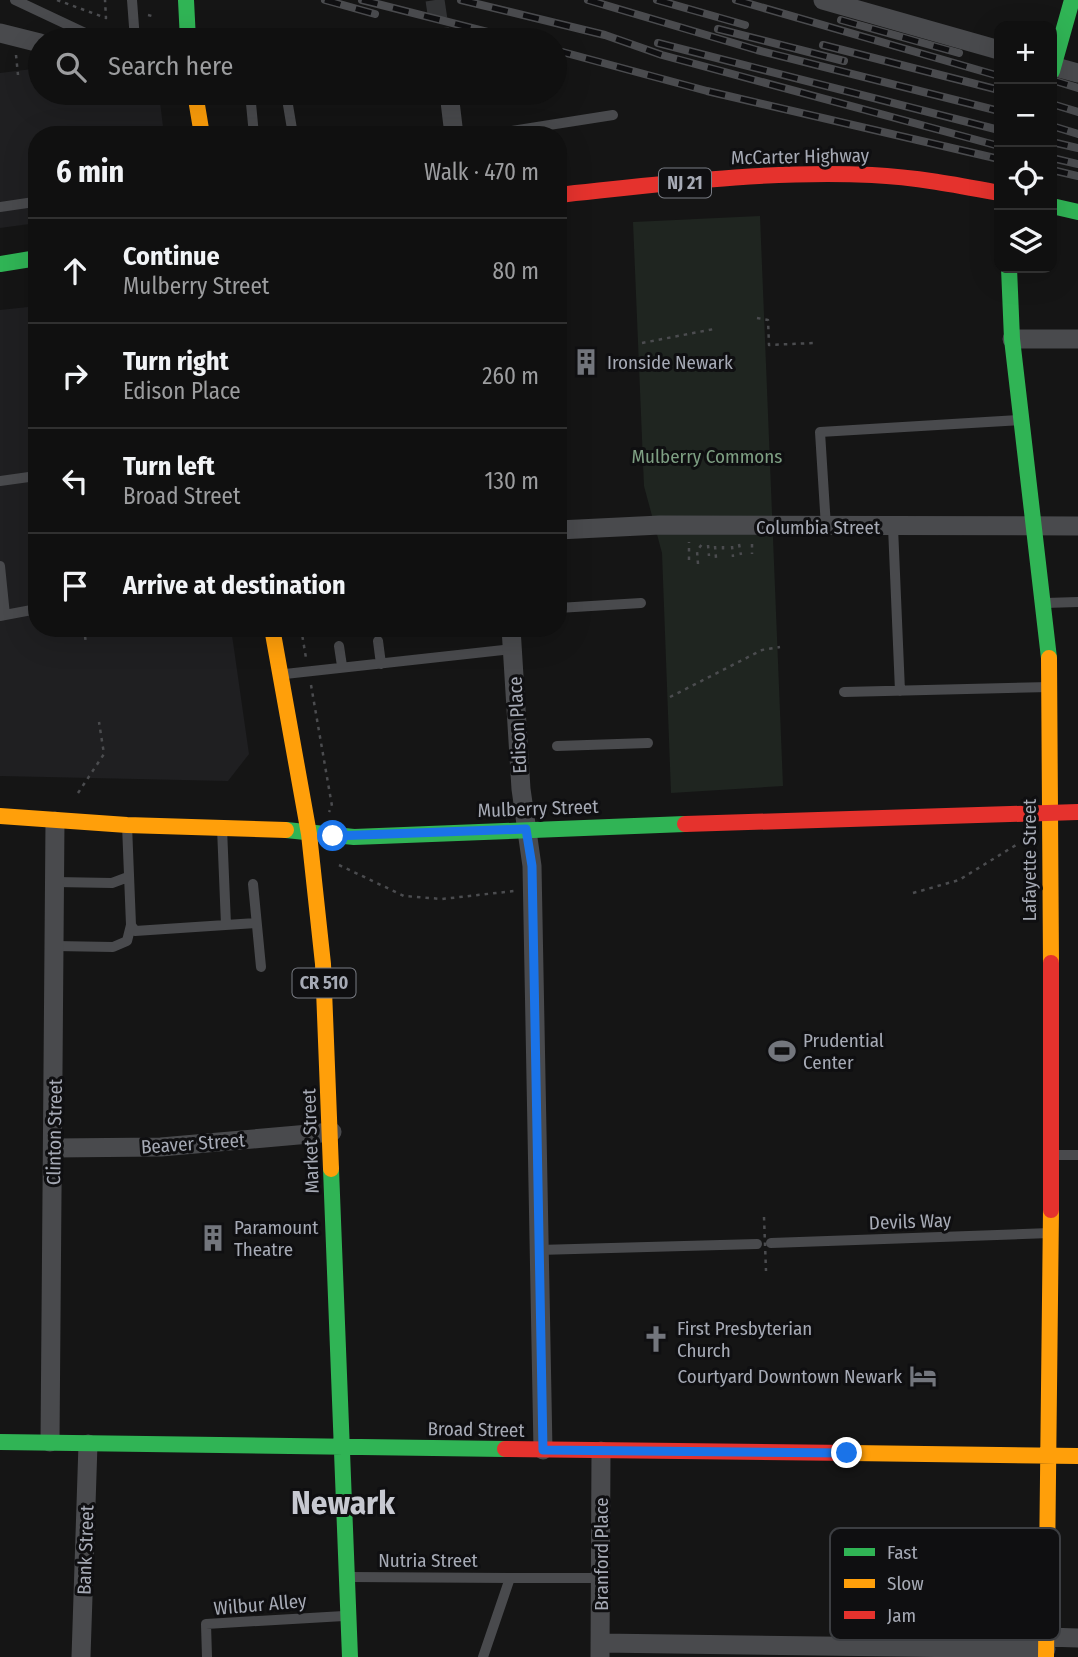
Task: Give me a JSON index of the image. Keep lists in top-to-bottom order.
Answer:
{
  "streets": {
    "main road": [
      "McCarter Highway",
      "NJ 21",
      "Mulberry Street",
      "Lafayette Street",
      "CR 510",
      "Market Street",
      "Broad Street"
    ],
    "street": [
      "Columbia Street",
      "Edison Place",
      "Clinton Street",
      "Beaver Street",
      "Bank Street",
      "Branford Place"
    ],
    "lane": ["Devils Way", "Nutria Street", "Wilbur Alley"]
  },
  "crossings": [
    ["Columbia Street", "Lafayette Street"],
    ["Edison Place", "Mulberry Street"],
    ["Edison Place", "Broad Street"],
    ["Mulberry Street", "Lafayette Street"],
    ["Mulberry Street", "Clinton Street"],
    ["Mulberry Street", "Market Street"],
    ["Lafayette Street", "Devils Way"],
    ["Lafayette Street", "Broad Street"],
    ["Clinton Street", "Beaver Street"],
    ["Clinton Street", "Broad Street"],
    ["Market Street", "Beaver Street"],
    ["Market Street", "Broad Street"],
    ["Market Street", "Nutria Street"],
    ["Market Street", "Wilbur Alley"],
    ["Broad Street", "Bank Street"],
    ["Broad Street", "Branford Place"],
    ["Branford Place", "Nutria Street"]
  ],
  "districts": ["Newark"],
  "parks": ["Mulberry Commons"],
  "places": {
    "building": ["Ironside Newark", "Paramount Theatre"],
    "sports": ["Prudential Center"],
    "church": ["First Presbyterian Church"],
    "hotel": ["Courtyard Downtown Newark"]
  },
  "legend": ["Fast", "Slow", "Jam"],
  "page": {
    "map_buttons": ["+", "−"],
    "search": "Search here",
    "heading": ["6 min", "Walk · 470 m"],
    "list": [
      ["Continue", "Mulberry Street", "80 m"],
      ["Turn right", "Edison Place", "260 m"],
      ["Turn left", "Broad Street", "130 m"],
      "Arrive at destination"
    ]
  }
}
